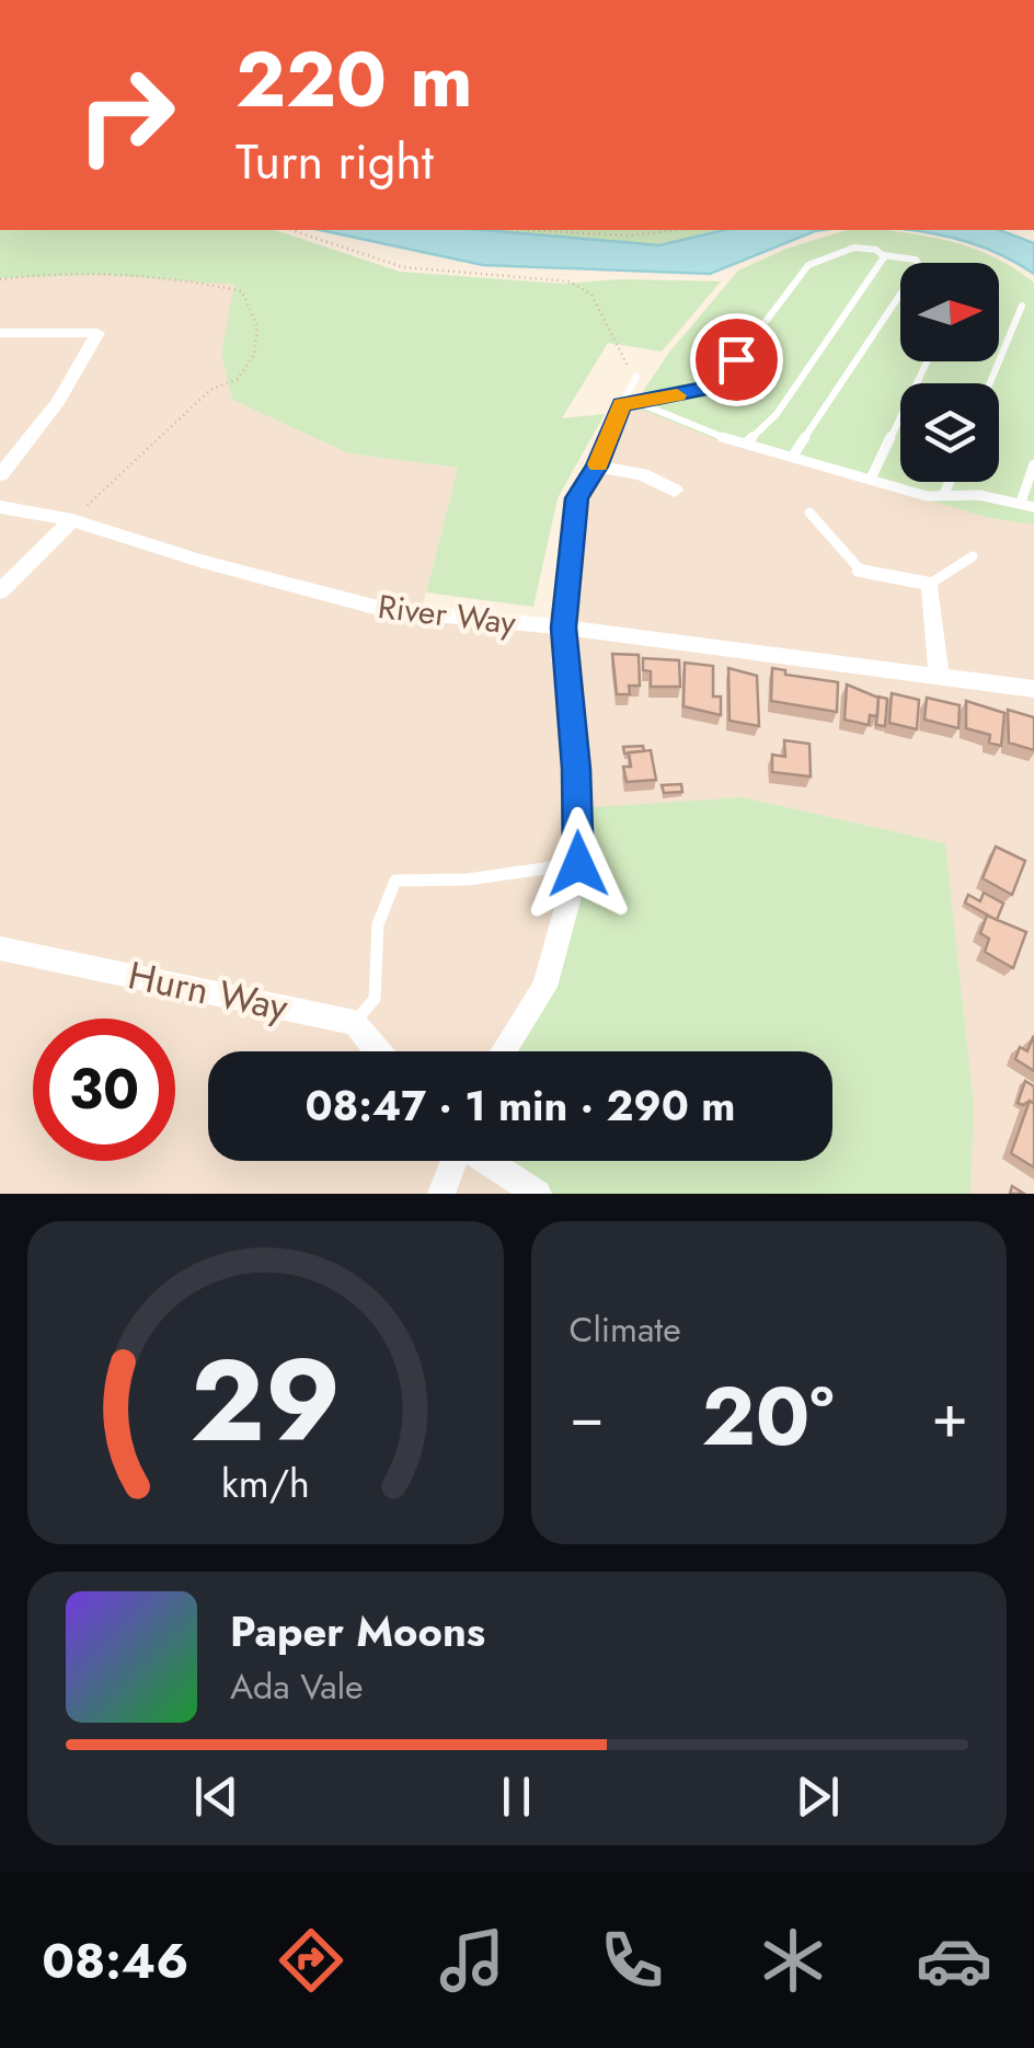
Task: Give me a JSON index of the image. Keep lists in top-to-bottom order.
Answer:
{
  "streets": {
    "street": ["River Way", "Hurn Way"]
  },
  "north": "right",
  "page": {
    "turn": ["220 m", "Turn right"],
    "limit": "30",
    "trip": "08:47 · 1 min · 290 m",
    "tile": "Climate",
    "heat": ["−", "20°", "+"],
    "song": ["Paper Moons", "Ada Vale"],
    "tabs": "08:46",
    "gauge": ["29", "km/h"]
  }
}
